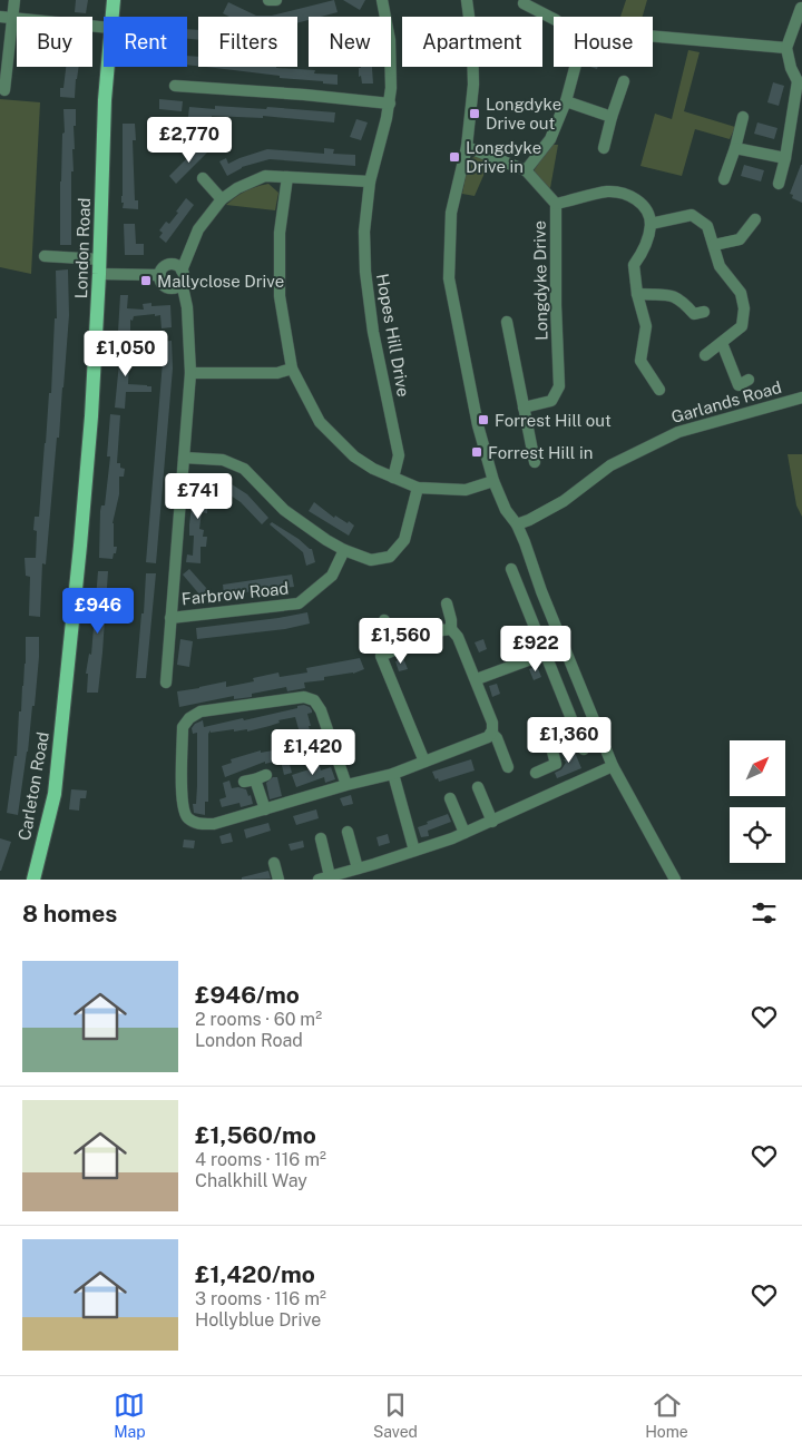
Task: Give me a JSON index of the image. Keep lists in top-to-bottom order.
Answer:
{
  "streets": {
    "main road": ["London Road", "Carleton Road"],
    "street": [
      "Longdyke Drive",
      "Hopes Hill Drive",
      "Garlands Road",
      "Farbrow Road"
    ]
  },
  "crossings": [
    ["London Road", "Carleton Road"]
  ],
  "places": {
    "transit": [
      "Longdyke Drive out",
      "Longdyke Drive in",
      "Mallyclose Drive",
      "Forrest Hill out",
      "Forrest Hill in"
    ]
  },
  "north": "top right",
  "page": {
    "chip": [
      "Buy",
      "Rent",
      "Filters",
      "New",
      "Apartment",
      "House"
    ],
    "price": [
      "£2,770",
      "£1,050",
      "£741",
      "£946",
      "£1,560",
      "£922",
      "£1,360",
      "£1,420"
    ],
    "heading": "8 homes",
    "list": [
      {
        "name": "£946/mo",
        "note": "2 rooms · 60 m² · London Road"
      },
      {
        "name": "£1,560/mo",
        "note": "4 rooms · 116 m² · Chalkhill Way"
      },
      {
        "name": "£1,420/mo",
        "note": "3 rooms · 116 m² · Hollyblue Drive"
      }
    ],
    "tabs": ["Map", "Saved", "Home"]
  }
}
